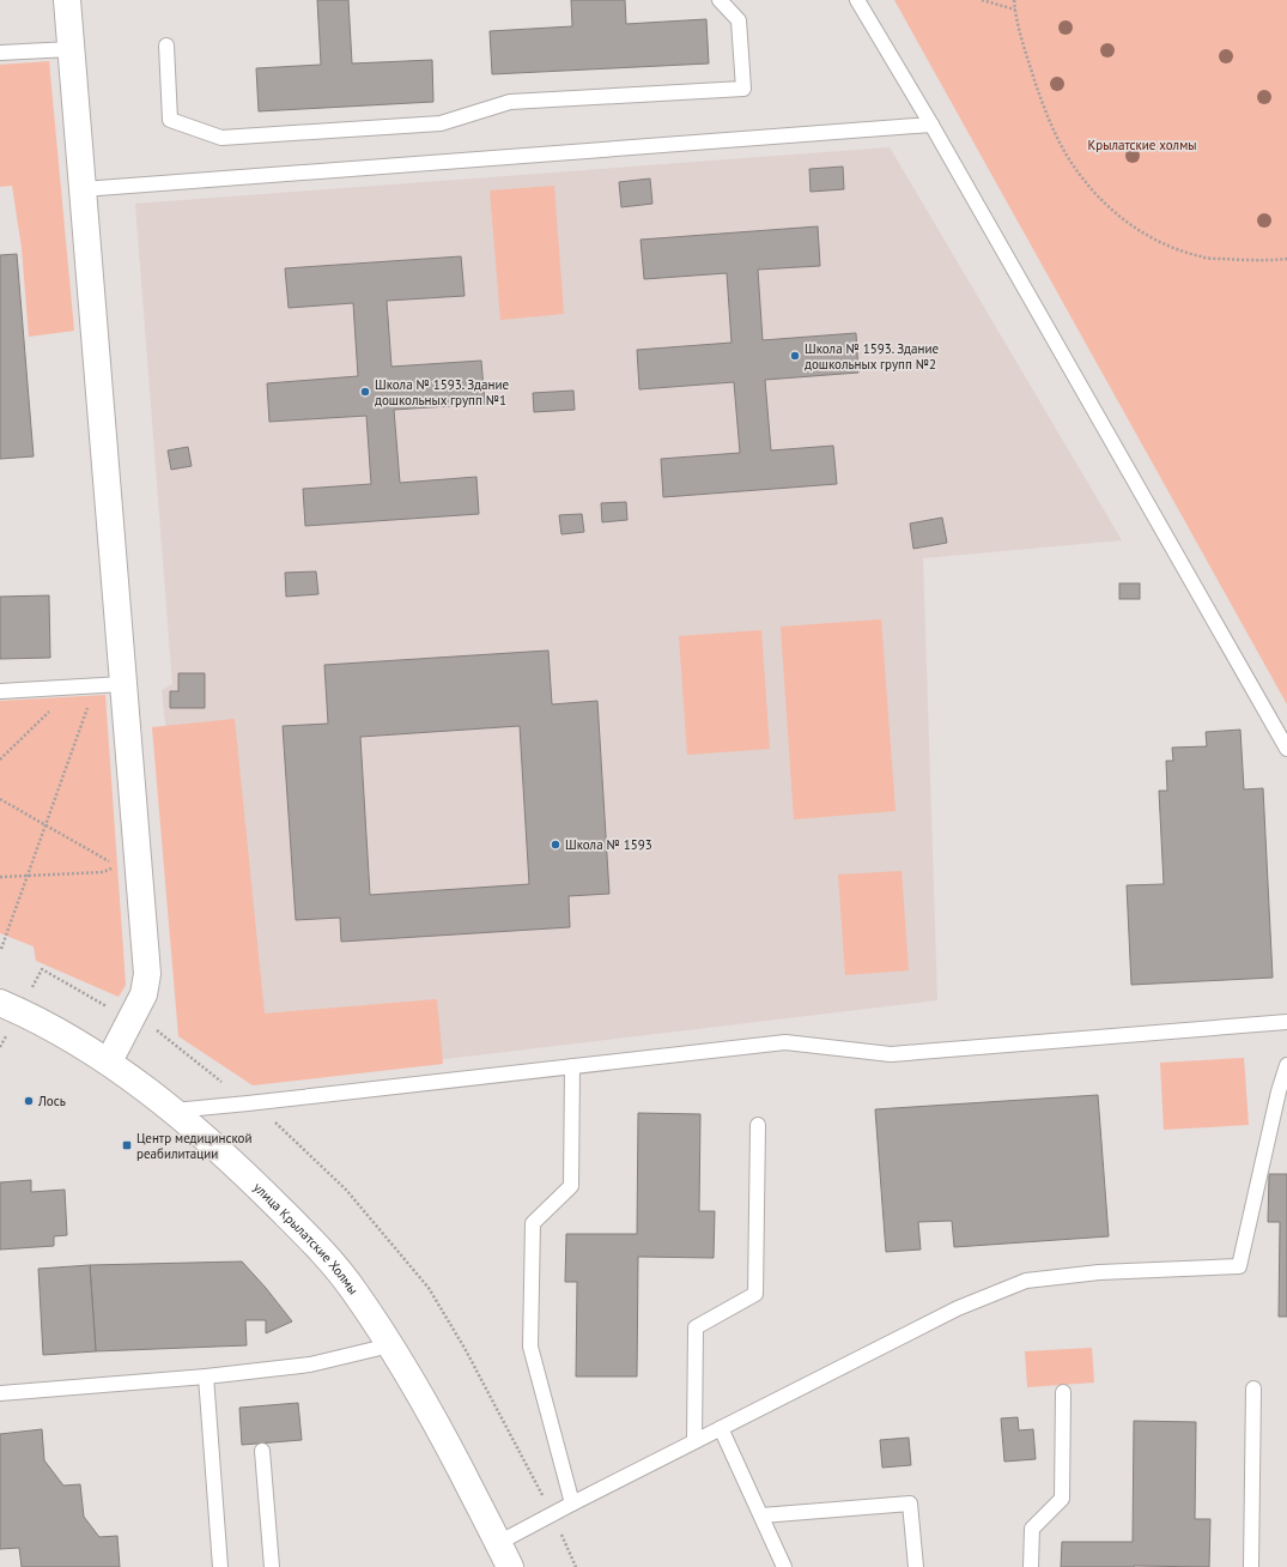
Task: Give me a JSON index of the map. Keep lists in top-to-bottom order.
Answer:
{
  "streets": {
    "street": ["улица Крылатские Холмы"]
  },
  "parks": ["Крылатские холмы"],
  "places": {
    "other": [
      "Школа № 1593. Здание дошкольных групп №2",
      "Школа № 1593. Здание дошкольных групп №1",
      "Школа № 1593",
      "Лось"
    ],
    "transit": ["Центр медицинской реабилитации"]
  }
}
